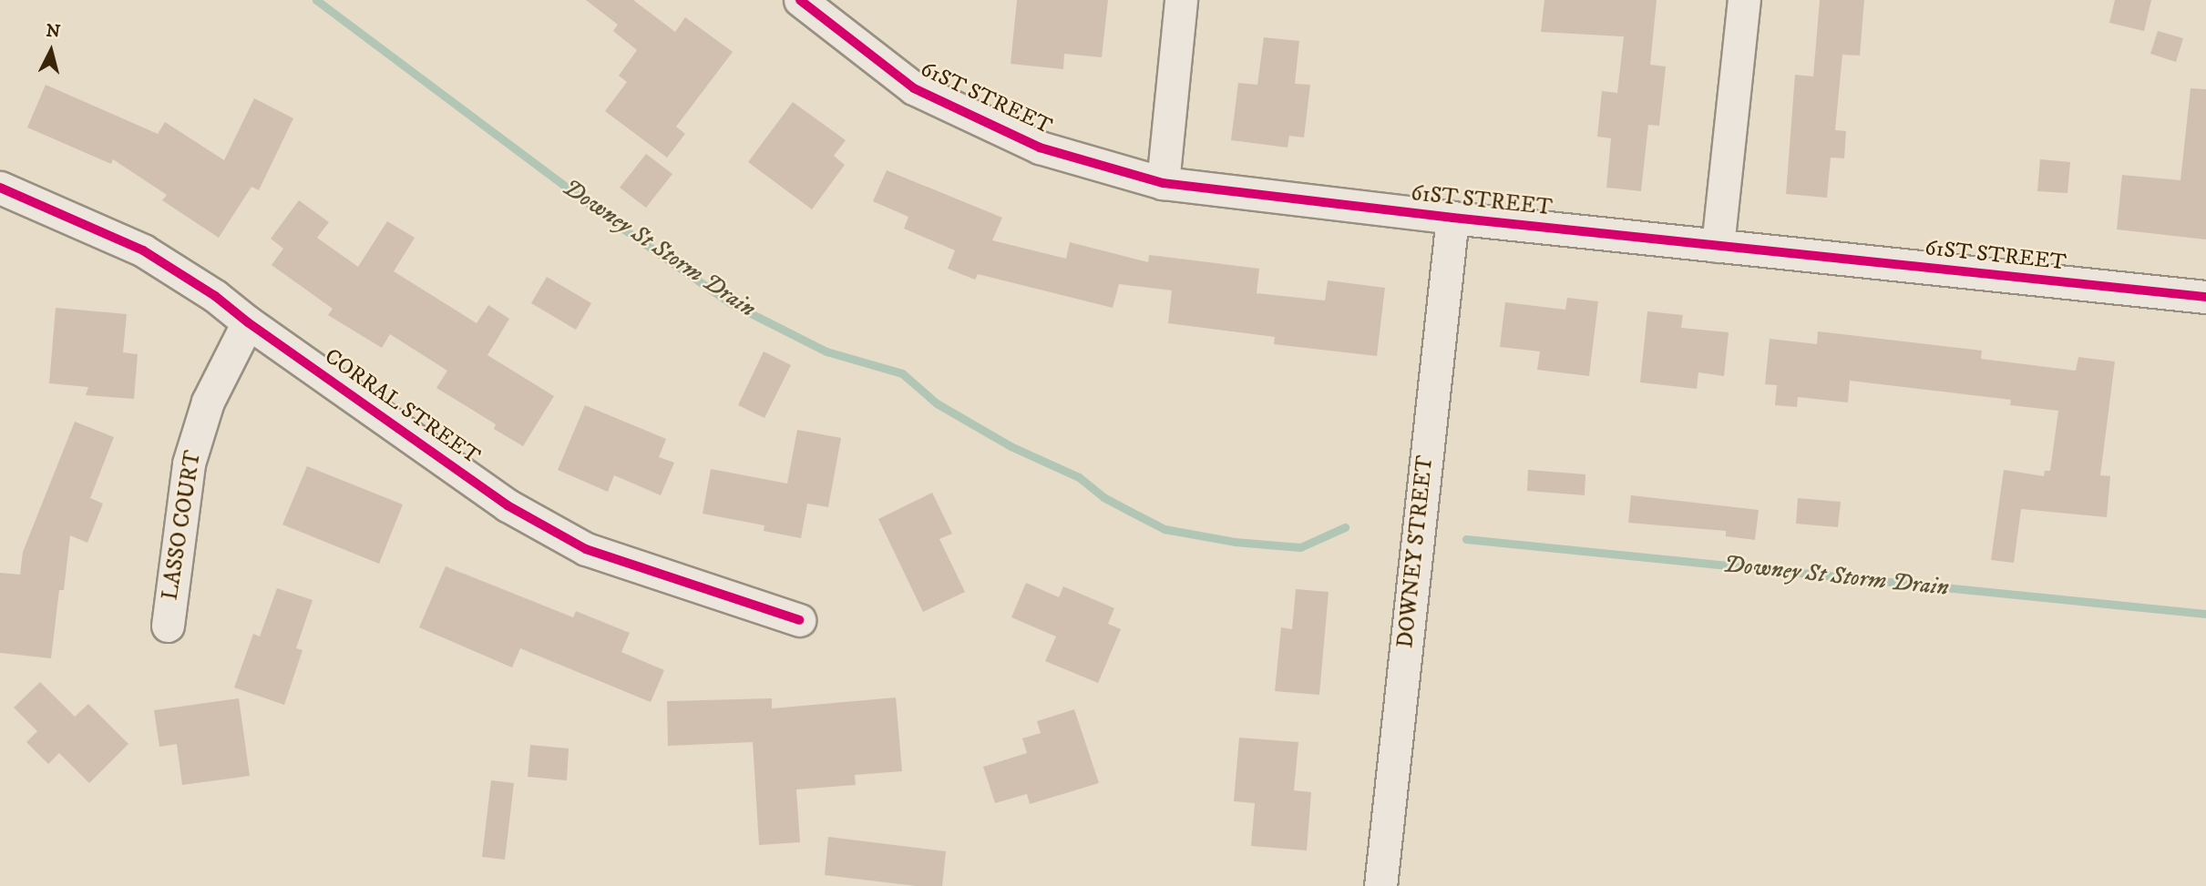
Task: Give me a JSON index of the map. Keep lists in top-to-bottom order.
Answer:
{
  "streets": {
    "street": [
      "61ST STREET",
      "CORRAL STREET",
      "LASSO COURT",
      "DOWNEY STREET"
    ]
  },
  "crossings": [
    ["61ST STREET", "DOWNEY STREET"],
    ["CORRAL STREET", "LASSO COURT"]
  ],
  "water": ["Downey St Storm Drain"],
  "north": "top"
}
